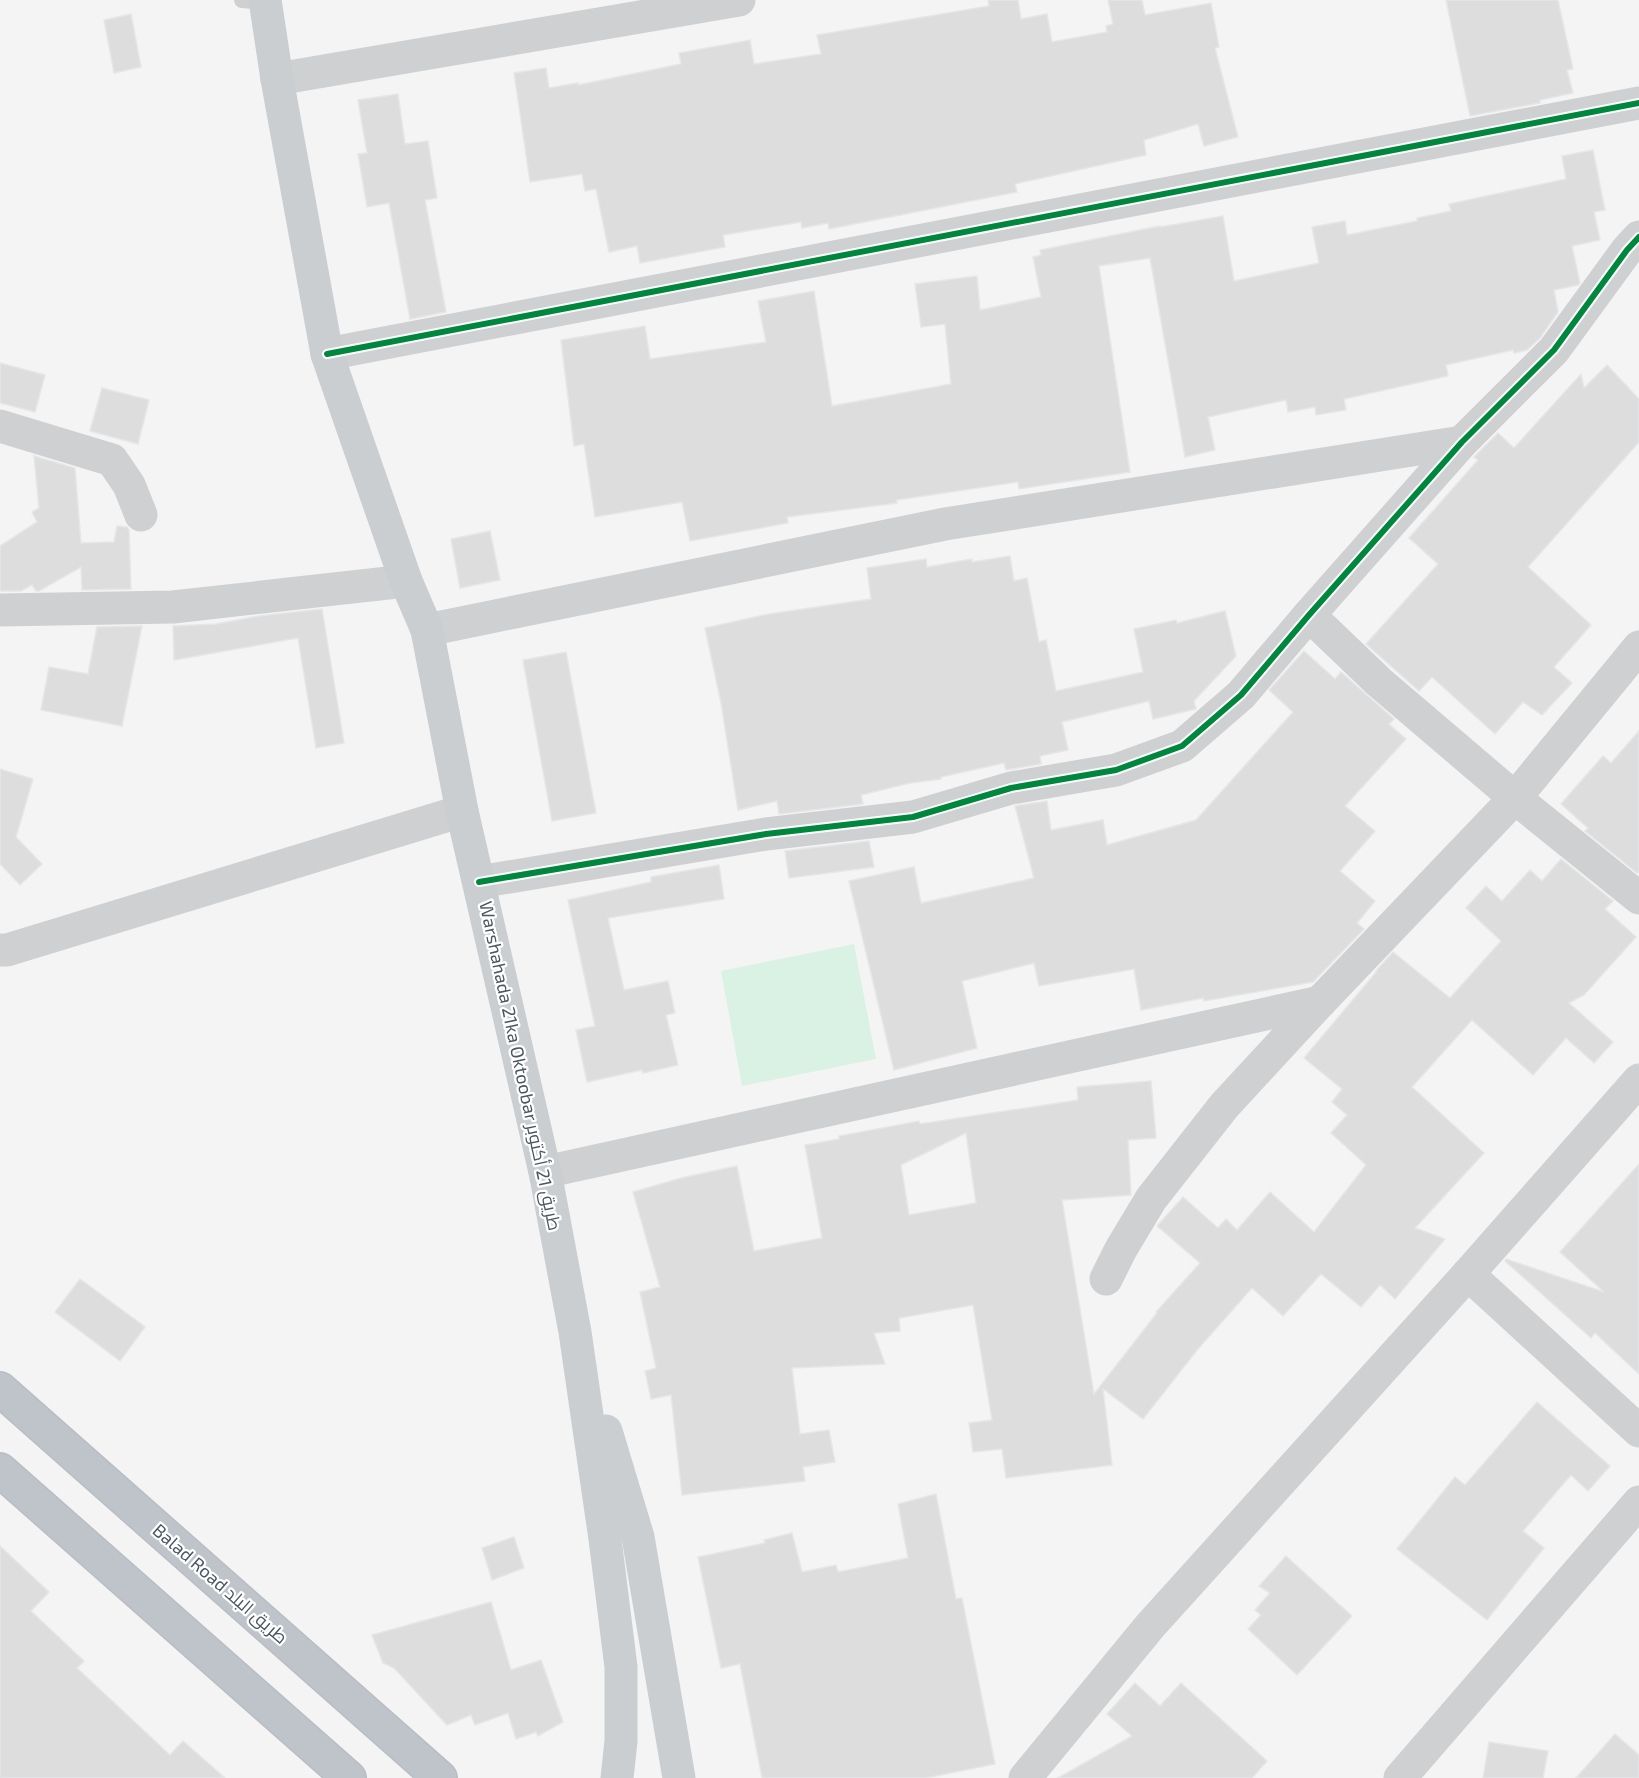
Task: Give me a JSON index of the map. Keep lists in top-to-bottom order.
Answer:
{
  "streets": {
    "highway": ["Balad Road طريق البلد"],
    "main road": ["Warshahada 21ka Oktoobar طريق 21 أكتوبر"]
  }
}
